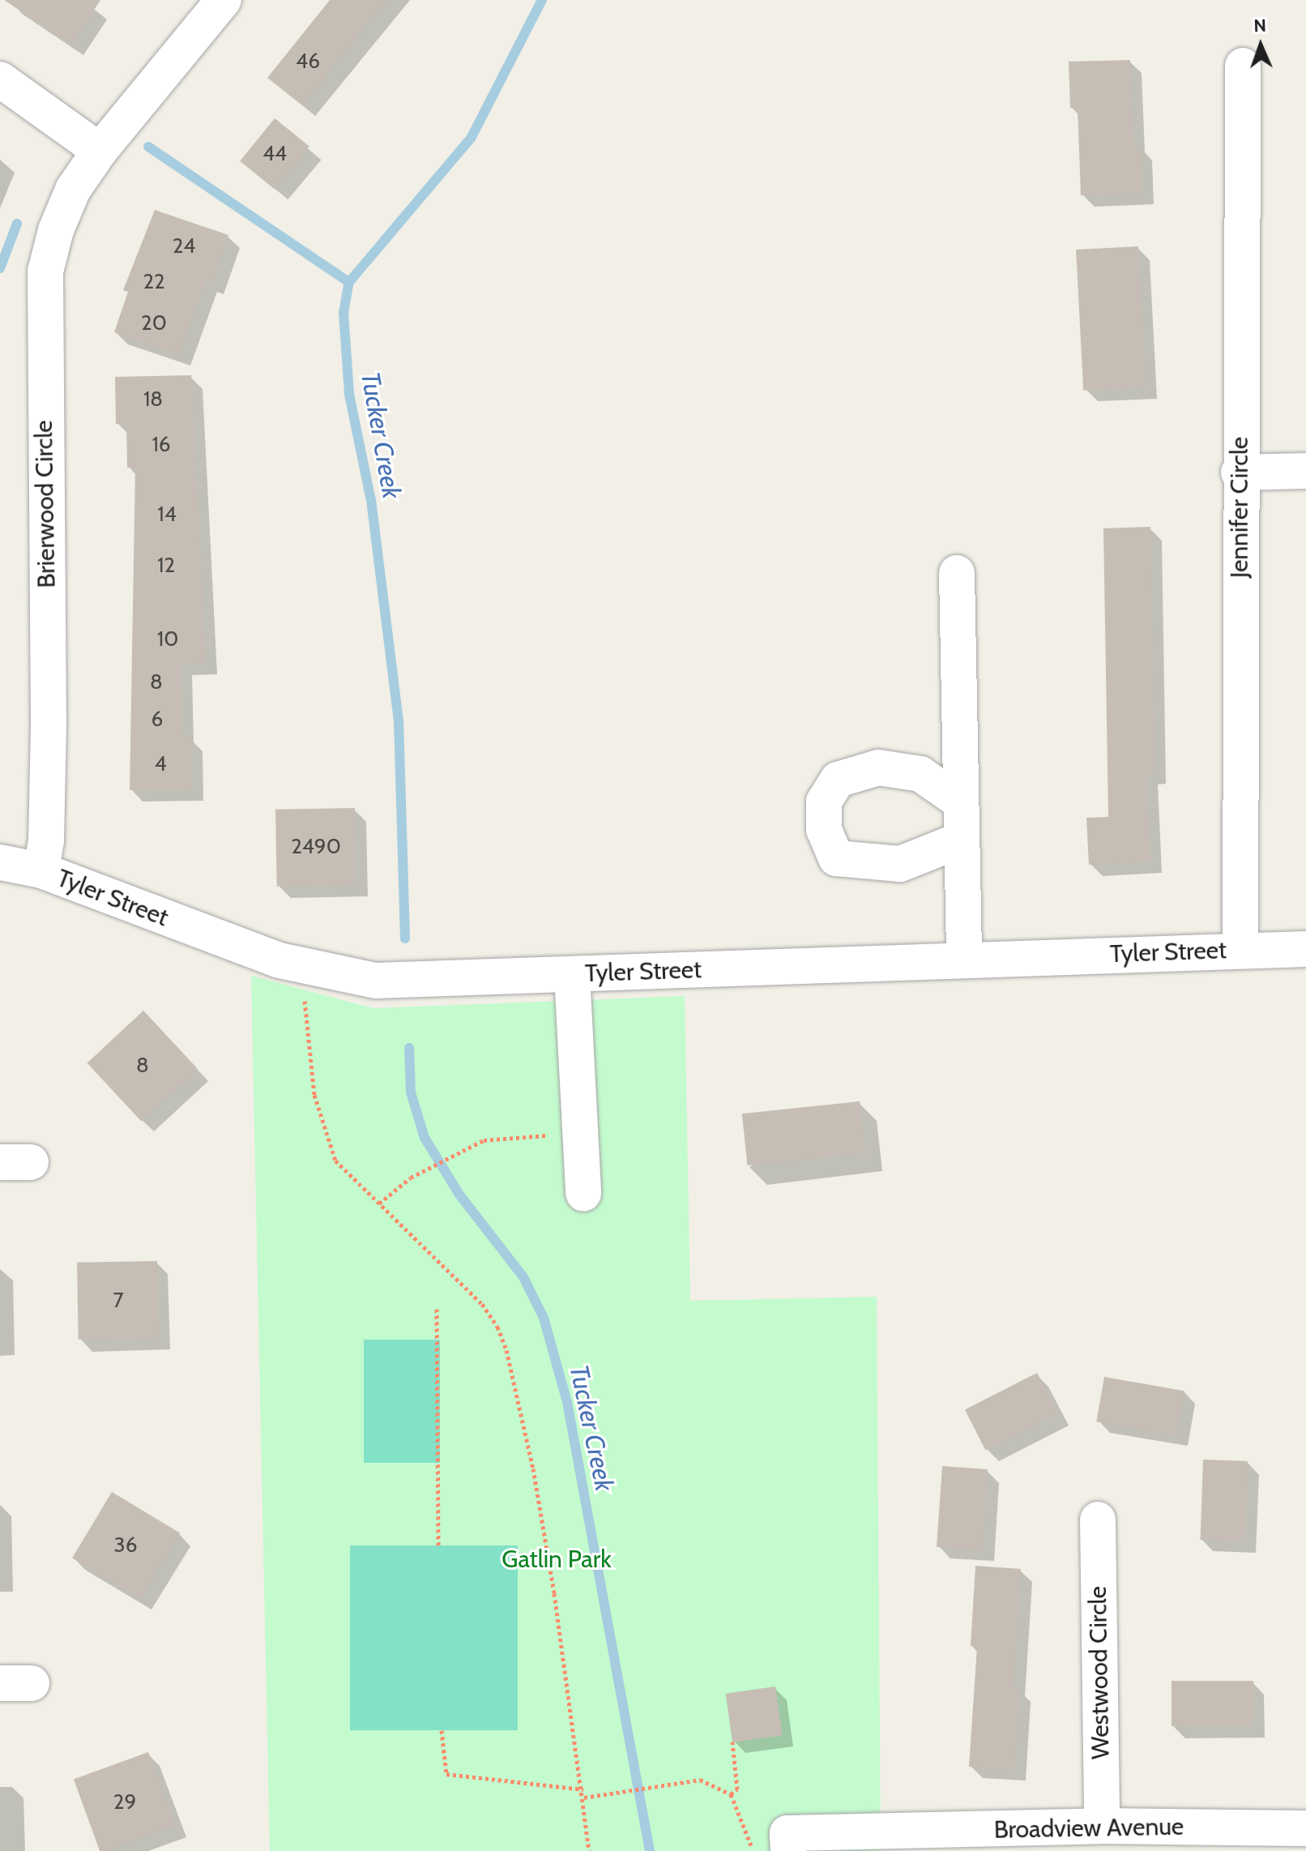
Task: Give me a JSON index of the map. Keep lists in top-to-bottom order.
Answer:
{
  "streets": {
    "street": [
      "Brierwood Circle",
      "Jennifer Circle",
      "Tyler Street",
      "Westwood Circle",
      "Broadview Avenue"
    ]
  },
  "crossings": [
    ["Brierwood Circle", "Tyler Street"],
    ["Jennifer Circle", "Tyler Street"],
    ["Westwood Circle", "Broadview Avenue"]
  ],
  "water": ["Tucker Creek"],
  "parks": ["Gatlin Park"],
  "house_numbers": [
    "46",
    "44",
    "24",
    "22",
    "20",
    "18",
    "16",
    "14",
    "12",
    "10",
    "8",
    "6",
    "4",
    "2490",
    "8",
    "7",
    "36",
    "29"
  ],
  "north": "top"
}
